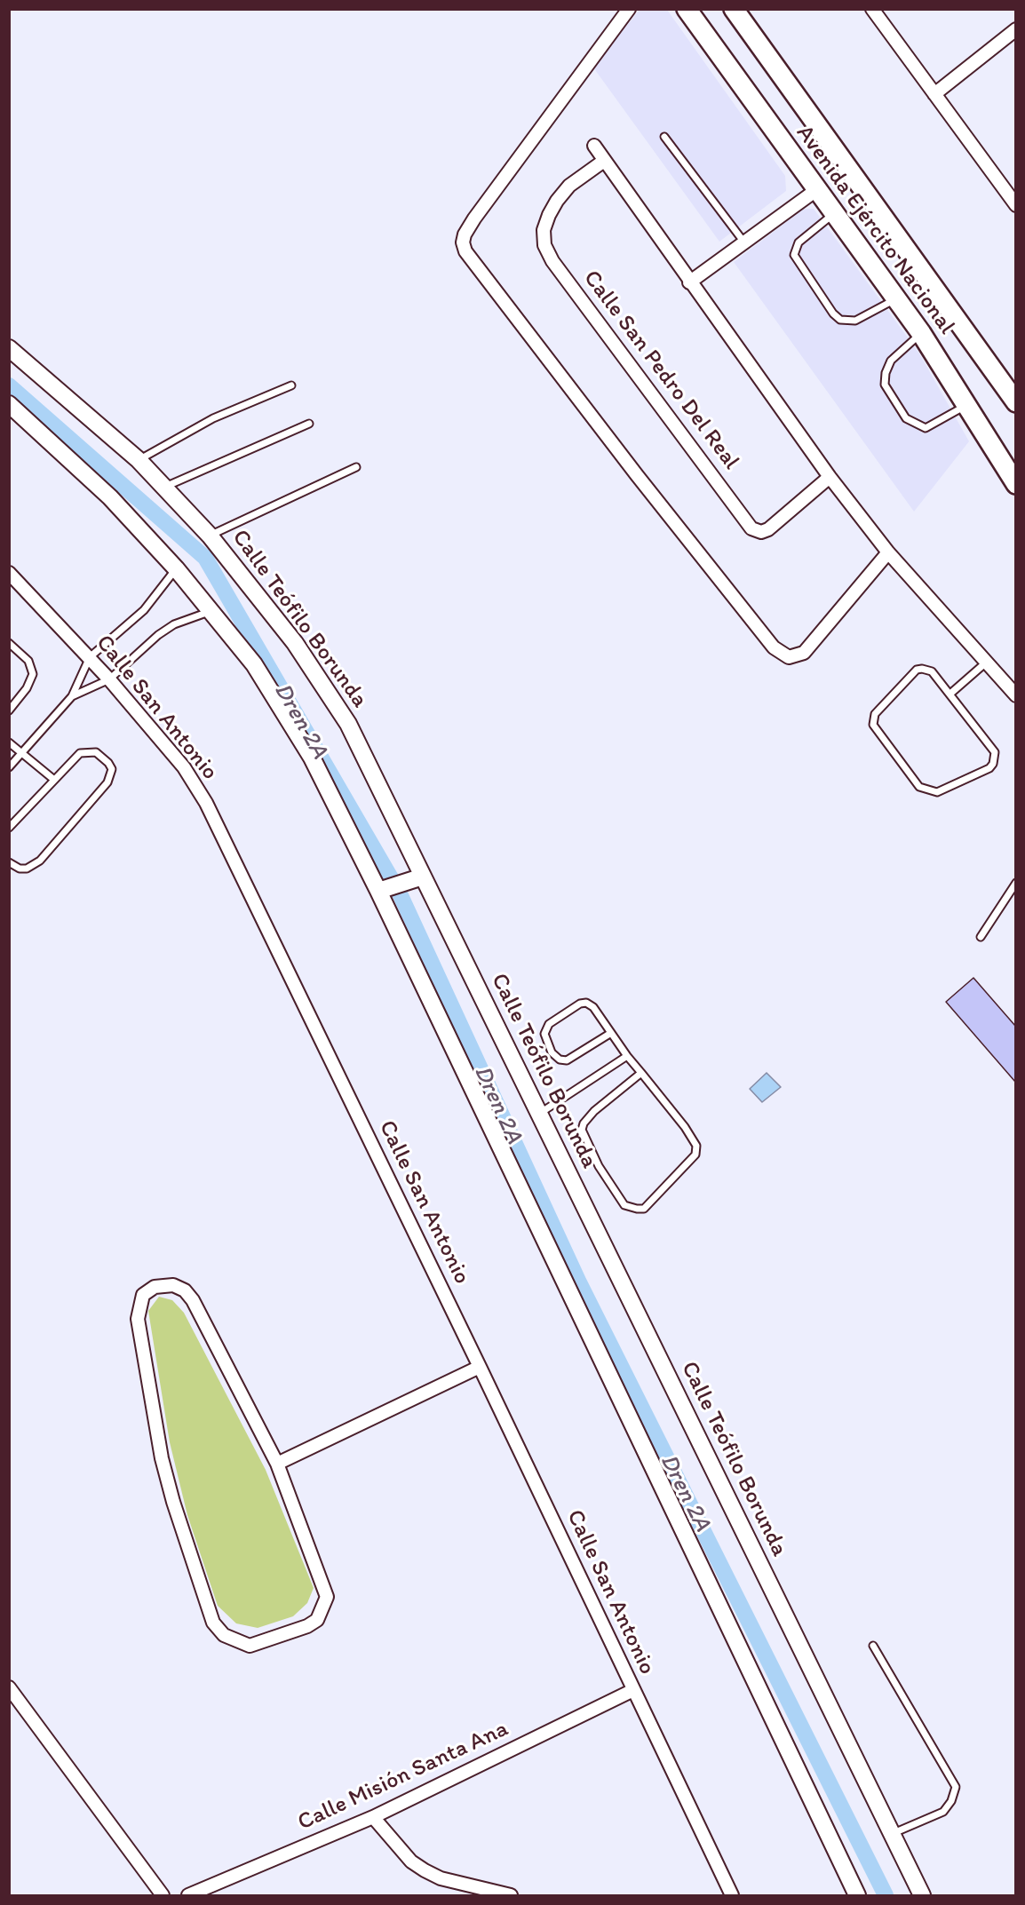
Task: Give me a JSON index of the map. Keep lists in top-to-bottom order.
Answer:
{
  "streets": {
    "main road": ["Avenida Ejército Nacional", "Calle Teófilo Borunda"],
    "street": ["Calle San Pedro Del Real", "Calle San Antonio", "Calle Misión Santa Ana"]
  },
  "crossings": [
    ["Calle San Antonio", "Calle Misión Santa Ana"]
  ],
  "water": ["Dren 2A"]
}
